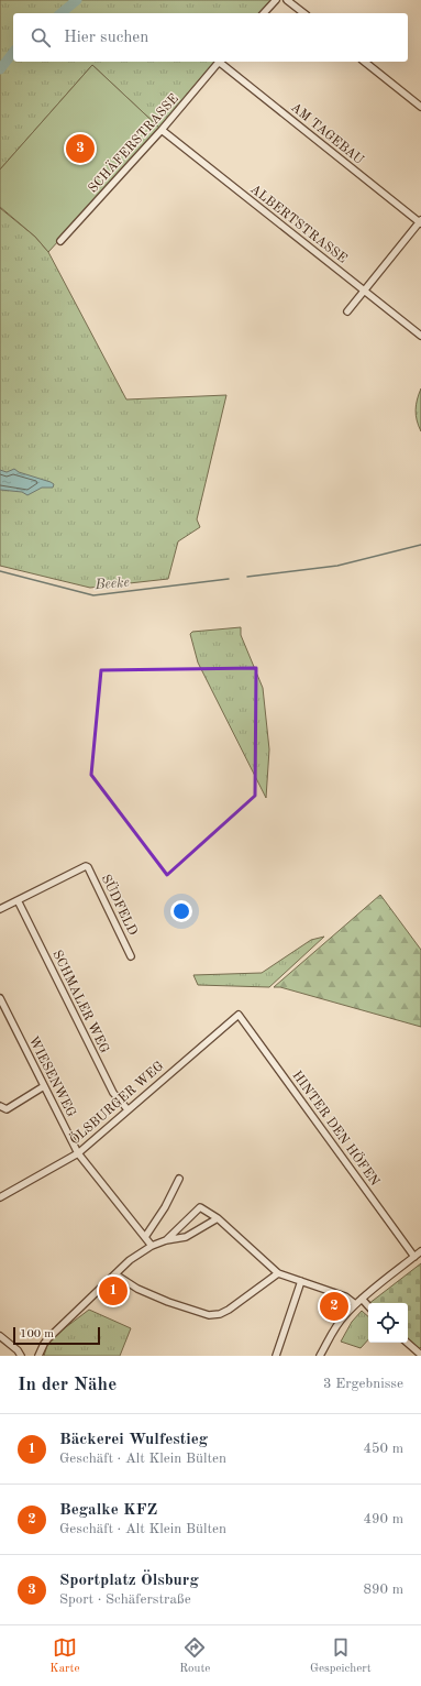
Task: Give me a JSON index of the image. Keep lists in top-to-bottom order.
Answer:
{
  "streets": {
    "street": [
      "AM TAGEBAU",
      "SCHÄFERSTRASSE",
      "ALBERTSTRASSE",
      "SÜDFELD",
      "SCHMALER WEG",
      "WIESENWEG",
      "ÖLSBURGER WEG",
      "HINTER DEN HÖFEN"
    ]
  },
  "crossings": [
    ["SCHÄFERSTRASSE", "ALBERTSTRASSE"],
    ["SÜDFELD", "SCHMALER WEG"],
    ["SCHMALER WEG", "ÖLSBURGER WEG"],
    ["WIESENWEG", "ÖLSBURGER WEG"],
    ["ÖLSBURGER WEG", "HINTER DEN HÖFEN"]
  ],
  "water": ["Beeke"],
  "scale_bar": "100 m",
  "page": {
    "search": "Hier suchen",
    "pins": ["3", "1", "2"],
    "scale": "100 m",
    "heading": ["In der Nähe", "3 Ergebnisse"],
    "list": [
      {
        "mark": "1",
        "name": "Bäckerei Wulfestieg",
        "note": "Geschäft · Alt Klein Bülten",
        "value": "450 m"
      },
      {
        "mark": "2",
        "name": "Begalke KFZ",
        "note": "Geschäft · Alt Klein Bülten",
        "value": "490 m"
      },
      {
        "mark": "3",
        "name": "Sportplatz Ölsburg",
        "note": "Sport · Schäferstraße",
        "value": "890 m"
      }
    ],
    "nav": ["Karte", "Route", "Gespeichert"]
  }
}
